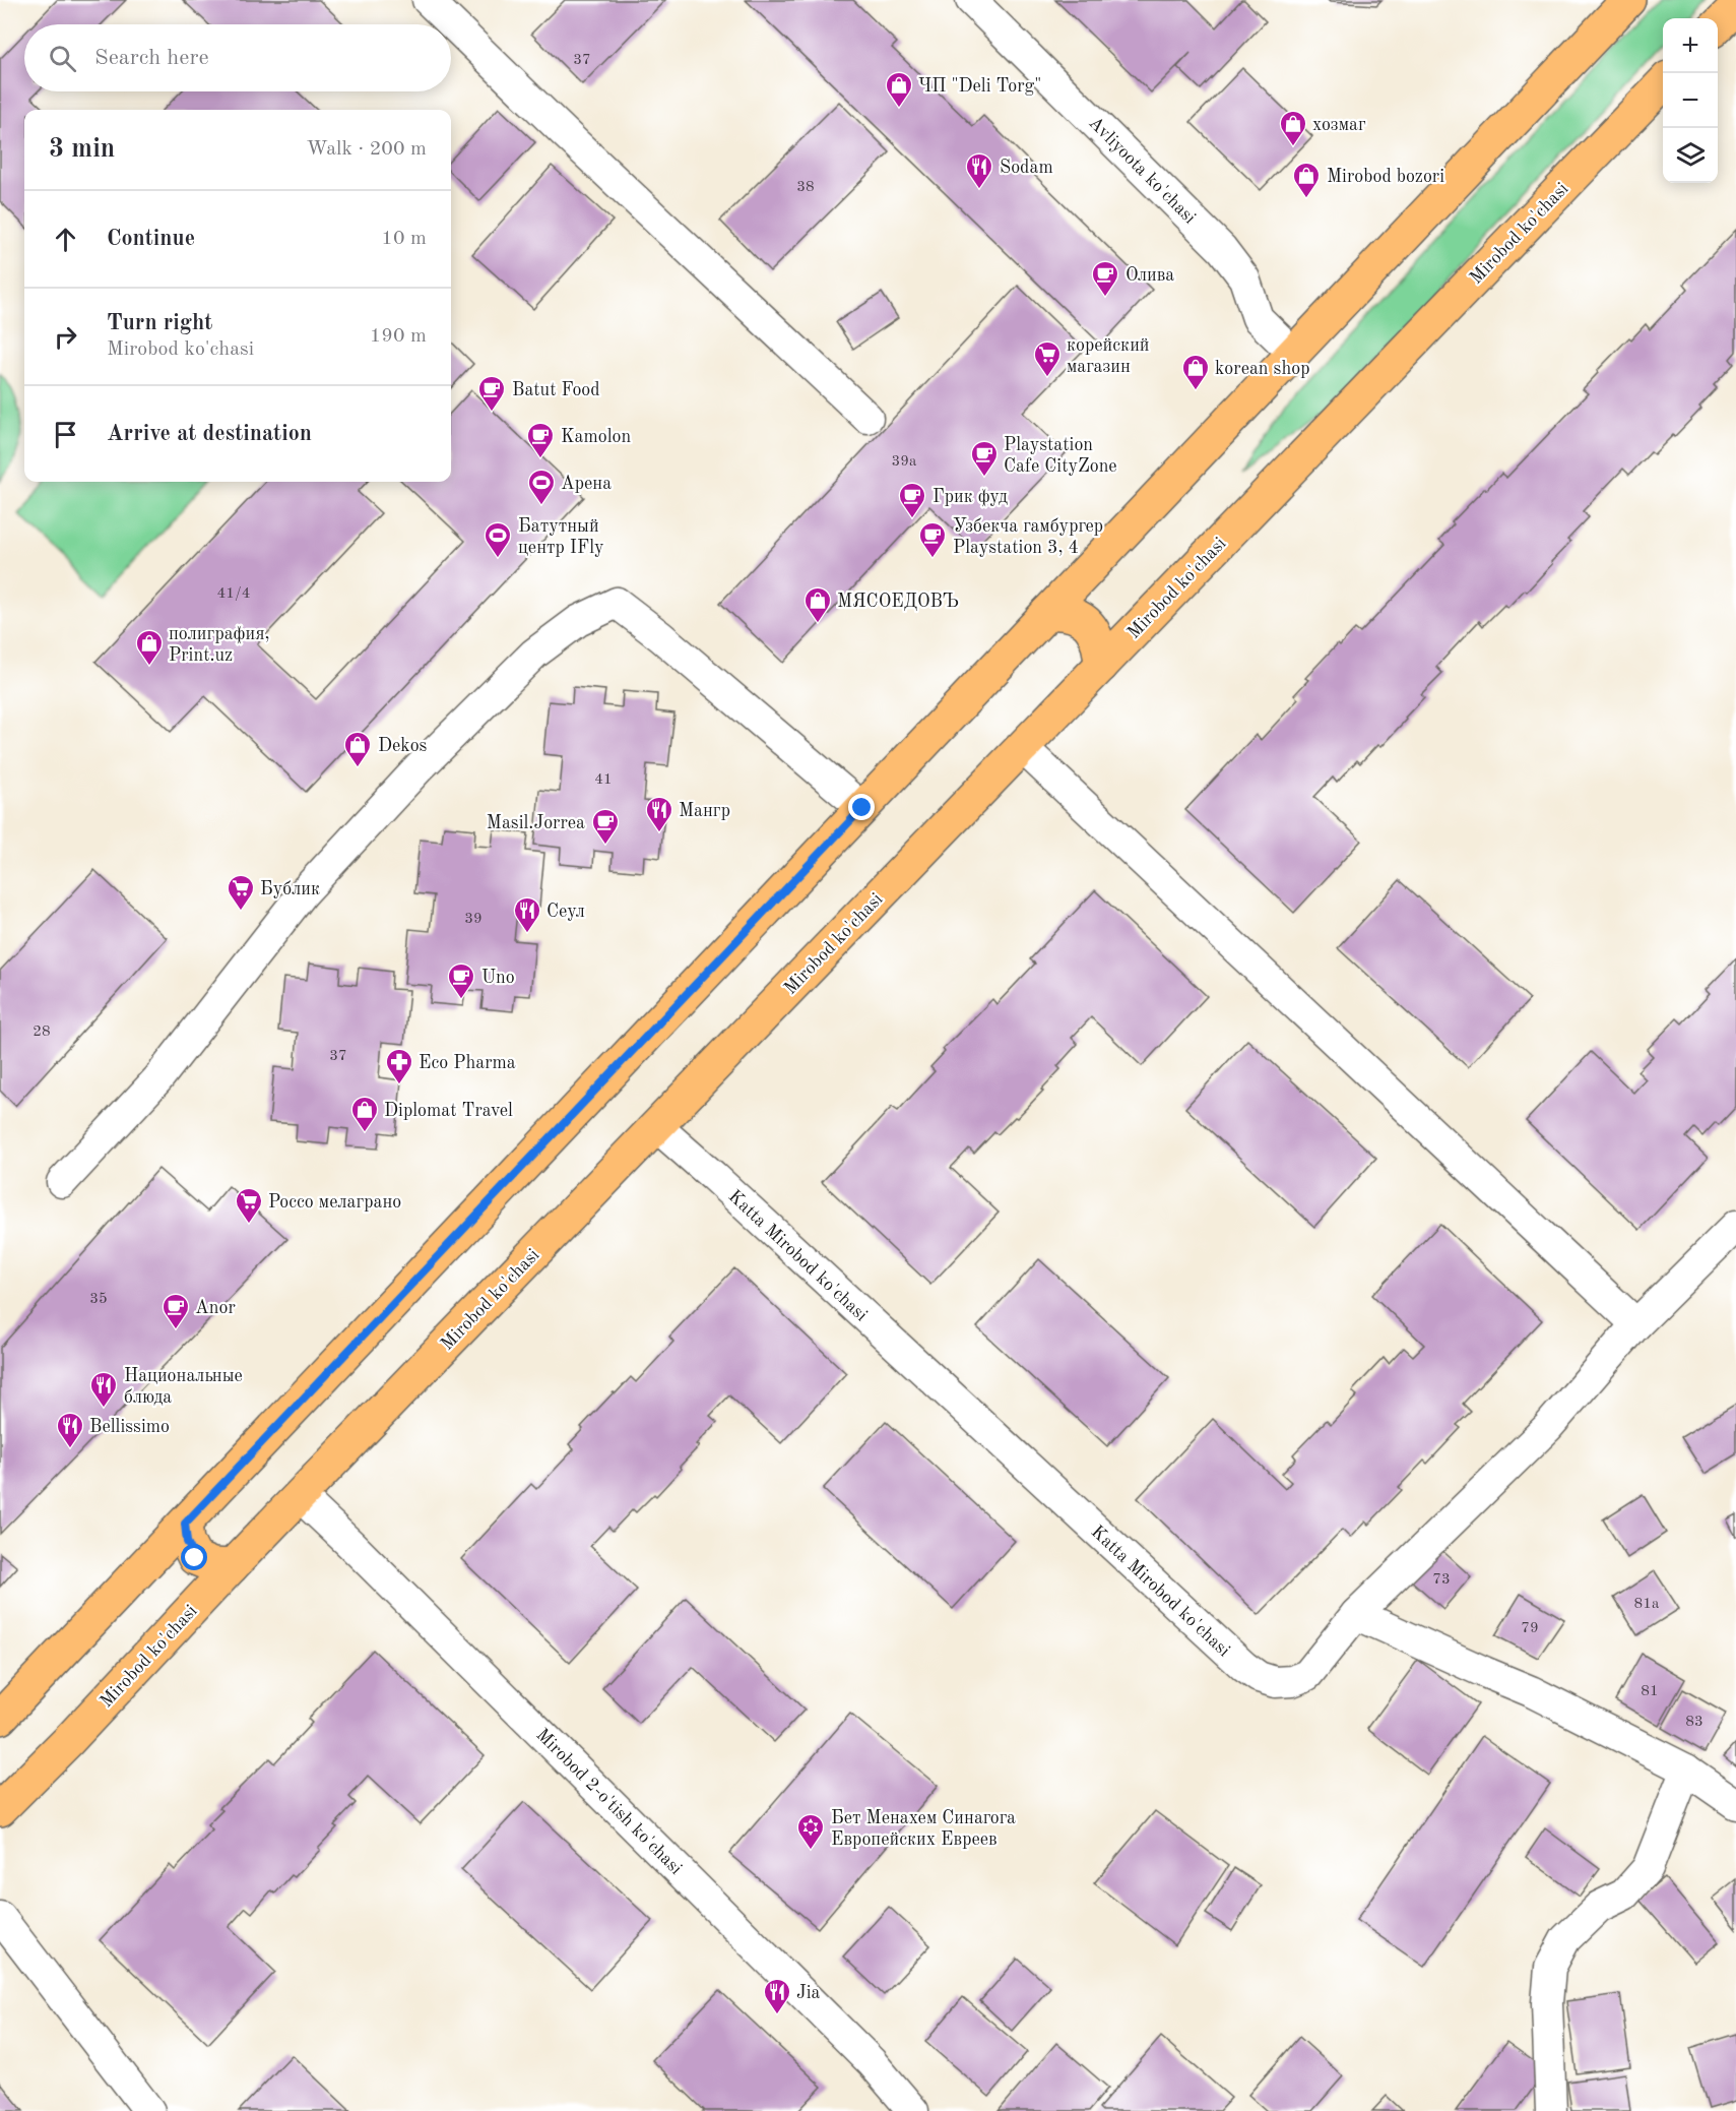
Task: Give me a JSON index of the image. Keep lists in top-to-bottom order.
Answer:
{
  "streets": {
    "main road": ["Mirobod ko'chasi"],
    "street": ["Avliyoota ko'chasi", "Katta Mirobod ko'chasi", "Mirobod 2-o'tish ko'chasi"]
  },
  "crossings": [
    ["Mirobod ko'chasi", "Katta Mirobod ko'chasi"],
    ["Mirobod ko'chasi", "Mirobod 2-o'tish ko'chasi"]
  ],
  "places": {
    "shop": [
      "ЧП \"Deli Torg\"",
      "хозмаг",
      "Mirobod bozori",
      "korean shop",
      "МЯСОЕДОВЪ",
      "полиграфия, Print.uz",
      "Dekos",
      "Diplomat Travel"
    ],
    "restaurant": [
      "Sodam",
      "Мангр",
      "Сеул",
      "Национальные блюда",
      "Bellissimo",
      "Jia"
    ],
    "cafe": [
      "Олива",
      "Batut Food",
      "Kamolon",
      "Playstation Cafe CityZone",
      "Грик фуд",
      "Узбекча гамбургер Playstation 3, 4",
      "Masil.Jorrea",
      "Uno",
      "Anor"
    ],
    "supermarket": ["корейский магазин", "Бублик", "Россо мелаграно"],
    "sports": ["Арена", "Батутный центр IFly"],
    "pharmacy": ["Eco Pharma"],
    "synagogue": ["Бет Менахем Синагога Европейских Евреев"]
  },
  "house_numbers": [
    "37",
    "38",
    "39а",
    "41/4",
    "41",
    "39",
    "28",
    "37",
    "35",
    "73",
    "81a",
    "79",
    "81",
    "83"
  ],
  "page": {
    "map_buttons": ["+", "−"],
    "search": "Search here",
    "heading": ["3 min", "Walk · 200 m"],
    "list": [
      ["Continue", "10 m"],
      ["Turn right", "Mirobod ko'chasi", "190 m"],
      "Arrive at destination"
    ]
  }
}
